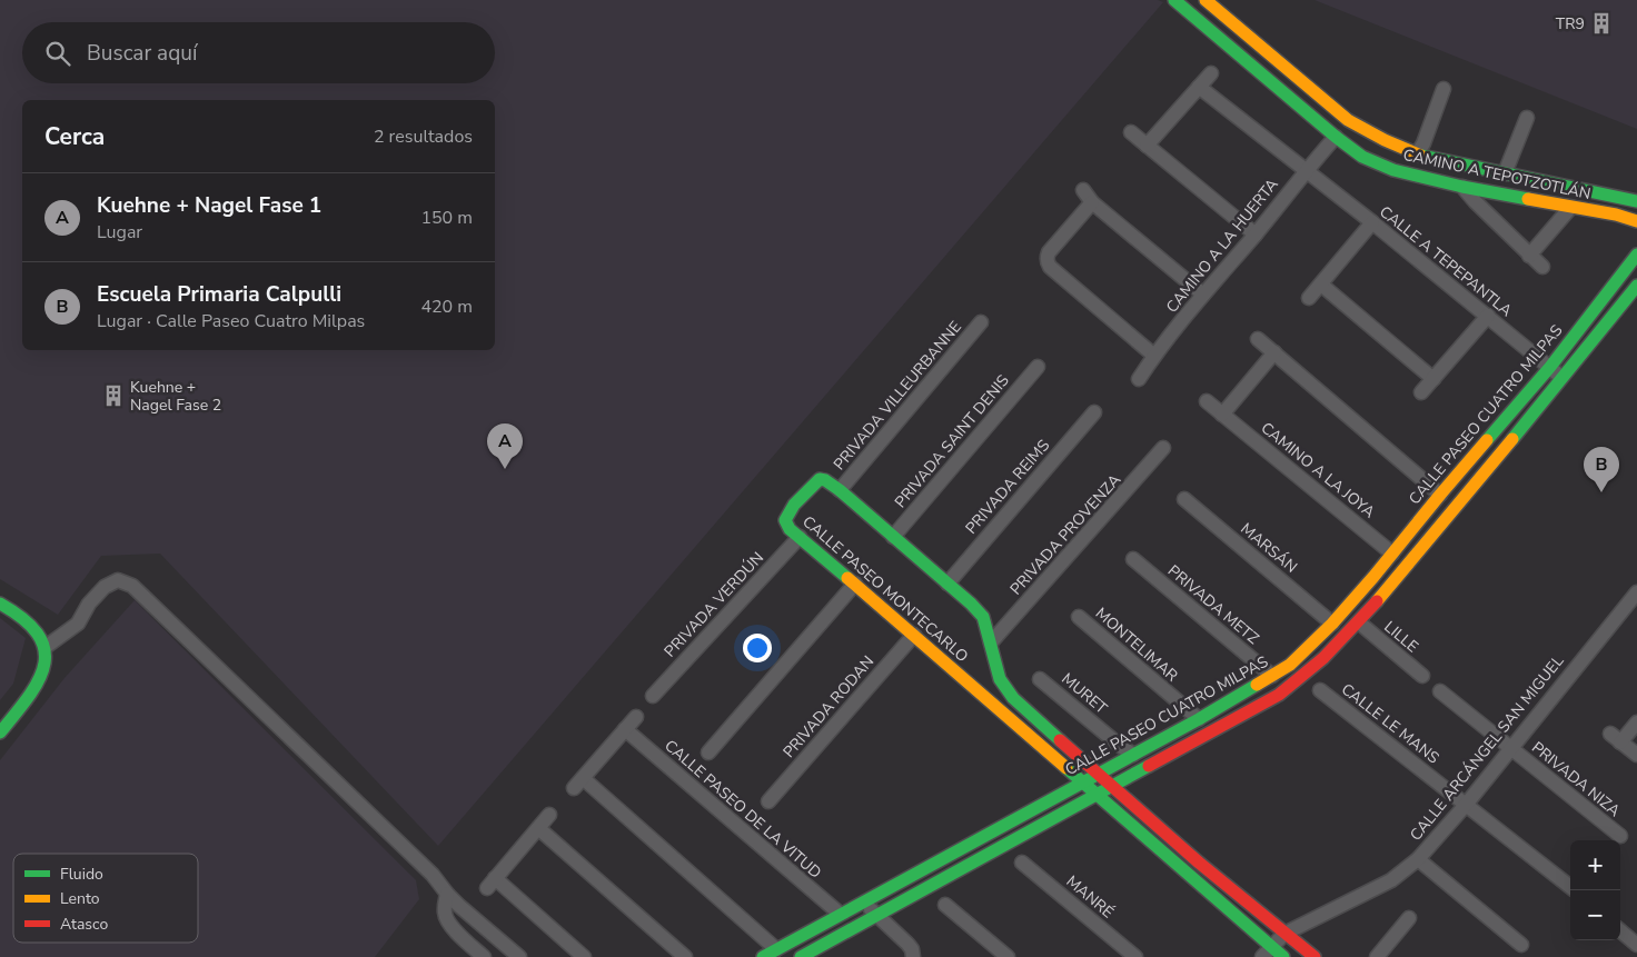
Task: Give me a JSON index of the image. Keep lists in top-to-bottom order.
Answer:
{
  "streets": {
    "street": [
      "CAMINO A TEPOTZOTLÁN",
      "CAMINO A LA HUERTA",
      "CALLE A TEPEPANTLA",
      "PRIVADA VILLEURBANNE",
      "CALLE PASEO CUATRO MILPAS",
      "PRIVADA SAINT DENIS",
      "CAMINO A LA JOYA",
      "PRIVADA REIMS",
      "PRIVADA PROVENZA",
      "MARSÁN",
      "CALLE PASEO MONTECARLO",
      "PRIVADA VERDÚN",
      "PRIVADA METZ",
      "LILLE",
      "MONTELIMAR",
      "MURET",
      "PRIVADA RODAN",
      "CALLE LE MANS",
      "CALLE ARCÁNGEL SAN MIGUEL",
      "PRIVADA NIZA",
      "CALLE PASEO DE LA VITUD",
      "MANRÉ"
    ]
  },
  "crossings": [
    ["CAMINO A TEPOTZOTLÁN", "CAMINO A LA HUERTA"],
    ["CAMINO A LA HUERTA", "CALLE A TEPEPANTLA"],
    ["CALLE A TEPEPANTLA", "CALLE PASEO CUATRO MILPAS"],
    ["PRIVADA VILLEURBANNE", "CALLE PASEO MONTECARLO"],
    ["CALLE PASEO CUATRO MILPAS", "CAMINO A LA JOYA"],
    ["CALLE PASEO CUATRO MILPAS", "MARSÁN"],
    ["CALLE PASEO CUATRO MILPAS", "CALLE PASEO MONTECARLO"],
    ["CALLE PASEO CUATRO MILPAS", "PRIVADA METZ"],
    ["CALLE PASEO CUATRO MILPAS", "MONTELIMAR"],
    ["CALLE PASEO CUATRO MILPAS", "MURET"],
    ["CALLE PASEO CUATRO MILPAS", "CALLE PASEO DE LA VITUD"],
    ["PRIVADA SAINT DENIS", "CALLE PASEO MONTECARLO"],
    ["PRIVADA REIMS", "CALLE PASEO MONTECARLO"],
    ["PRIVADA PROVENZA", "CALLE PASEO MONTECARLO"],
    ["CALLE PASEO MONTECARLO", "PRIVADA VERDÚN"],
    ["CALLE PASEO MONTECARLO", "PRIVADA RODAN"],
    ["CALLE PASEO MONTECARLO", "CALLE ARCÁNGEL SAN MIGUEL"],
    ["CALLE LE MANS", "CALLE ARCÁNGEL SAN MIGUEL"],
    ["CALLE ARCÁNGEL SAN MIGUEL", "PRIVADA NIZA"]
  ],
  "places": {
    "building": ["TR9", "Kuehne + Nagel Fase 2"]
  },
  "legend": ["Fluido", "Lento", "Atasco"],
  "page": {
    "search": "Buscar aquí",
    "heading": ["Cerca", "2 resultados"],
    "list": [
      {
        "mark": "A",
        "name": "Kuehne + Nagel Fase 1",
        "note": "Lugar",
        "value": "150 m"
      },
      {
        "mark": "B",
        "name": "Escuela Primaria Calpulli",
        "note": "Lugar · Calle Paseo Cuatro Milpas",
        "value": "420 m"
      }
    ],
    "pins": ["A", "B"],
    "map_buttons": ["+", "−"]
  }
}
